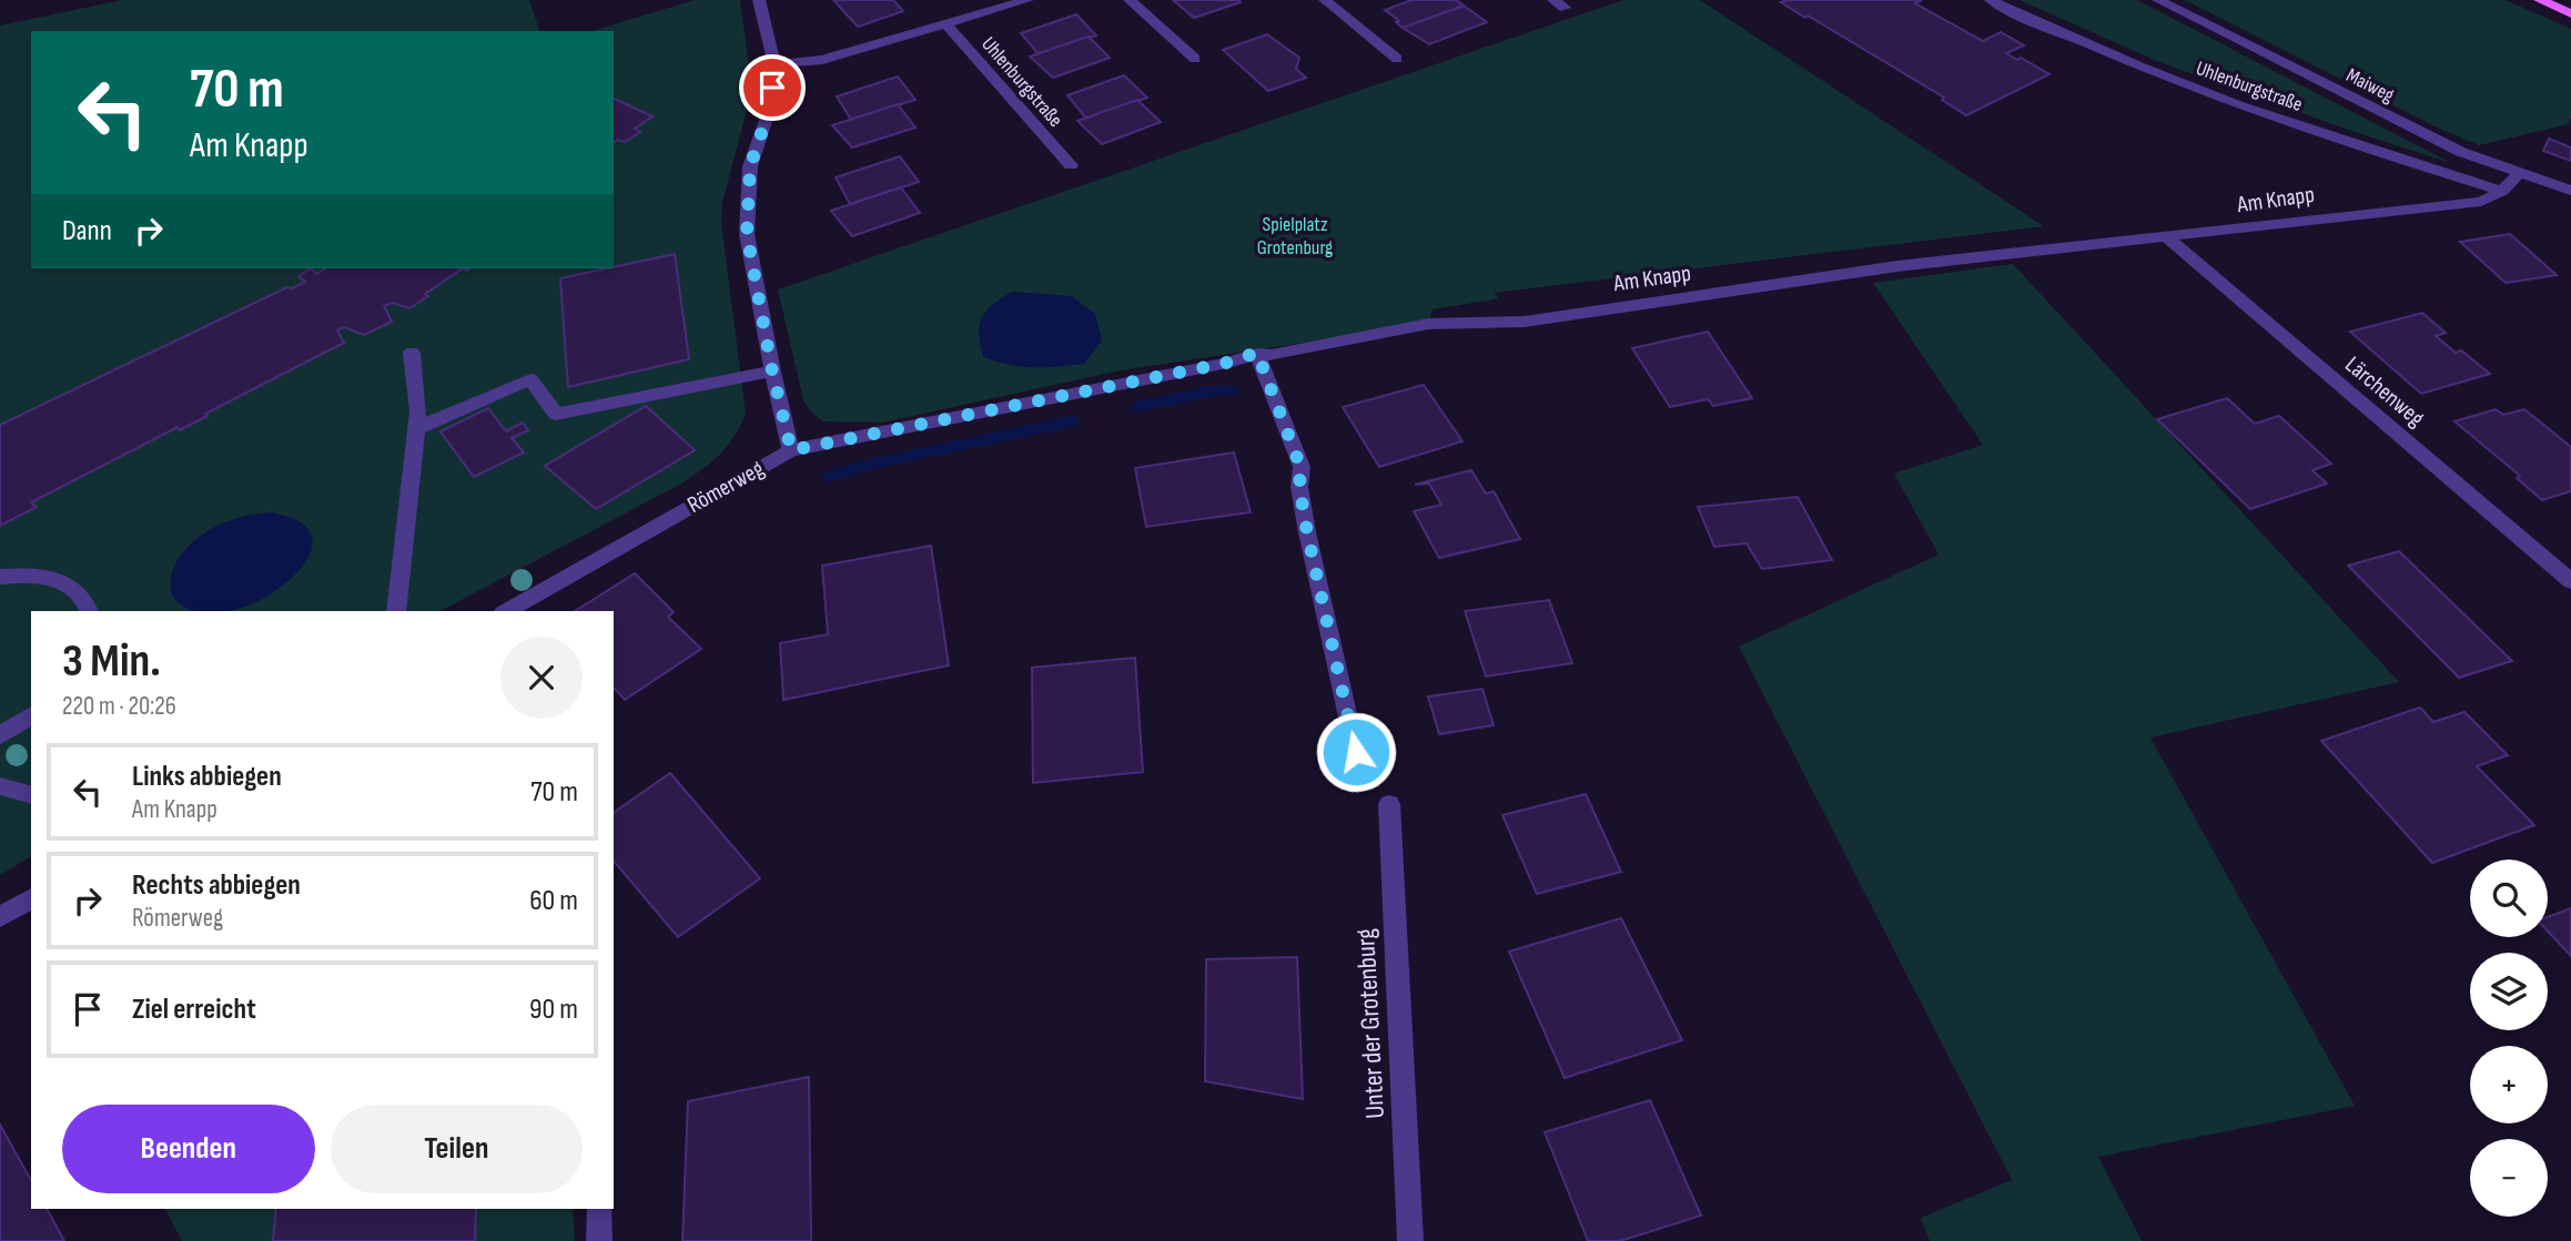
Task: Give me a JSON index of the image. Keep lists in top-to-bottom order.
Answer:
{
  "streets": {
    "street": [
      "Uhlenburgstraße",
      "Maiweg",
      "Am Knapp",
      "Lärchenweg",
      "Römerweg",
      "Unter der Grotenburg"
    ]
  },
  "crossings": [
    ["Uhlenburgstraße", "Am Knapp"],
    ["Uhlenburgstraße", "Römerweg"],
    ["Maiweg", "Am Knapp"],
    ["Am Knapp", "Lärchenweg"],
    ["Am Knapp", "Römerweg"]
  ],
  "parks": ["Spielplatz Grotenburg"],
  "page": {
    "turn": ["70 m", "Am Knapp"],
    "then": "Dann",
    "heading": ["3 Min.", "220 m · 20:26"],
    "list": [
      {
        "name": "Links abbiegen",
        "note": "Am Knapp",
        "value": "70 m"
      },
      {
        "name": "Rechts abbiegen",
        "note": "Römerweg",
        "value": "60 m"
      },
      {
        "name": "Ziel erreicht",
        "value": "90 m"
      }
    ],
    "map_buttons": ["+", "−"],
    "buttons": ["Beenden", "Teilen"]
  }
}
